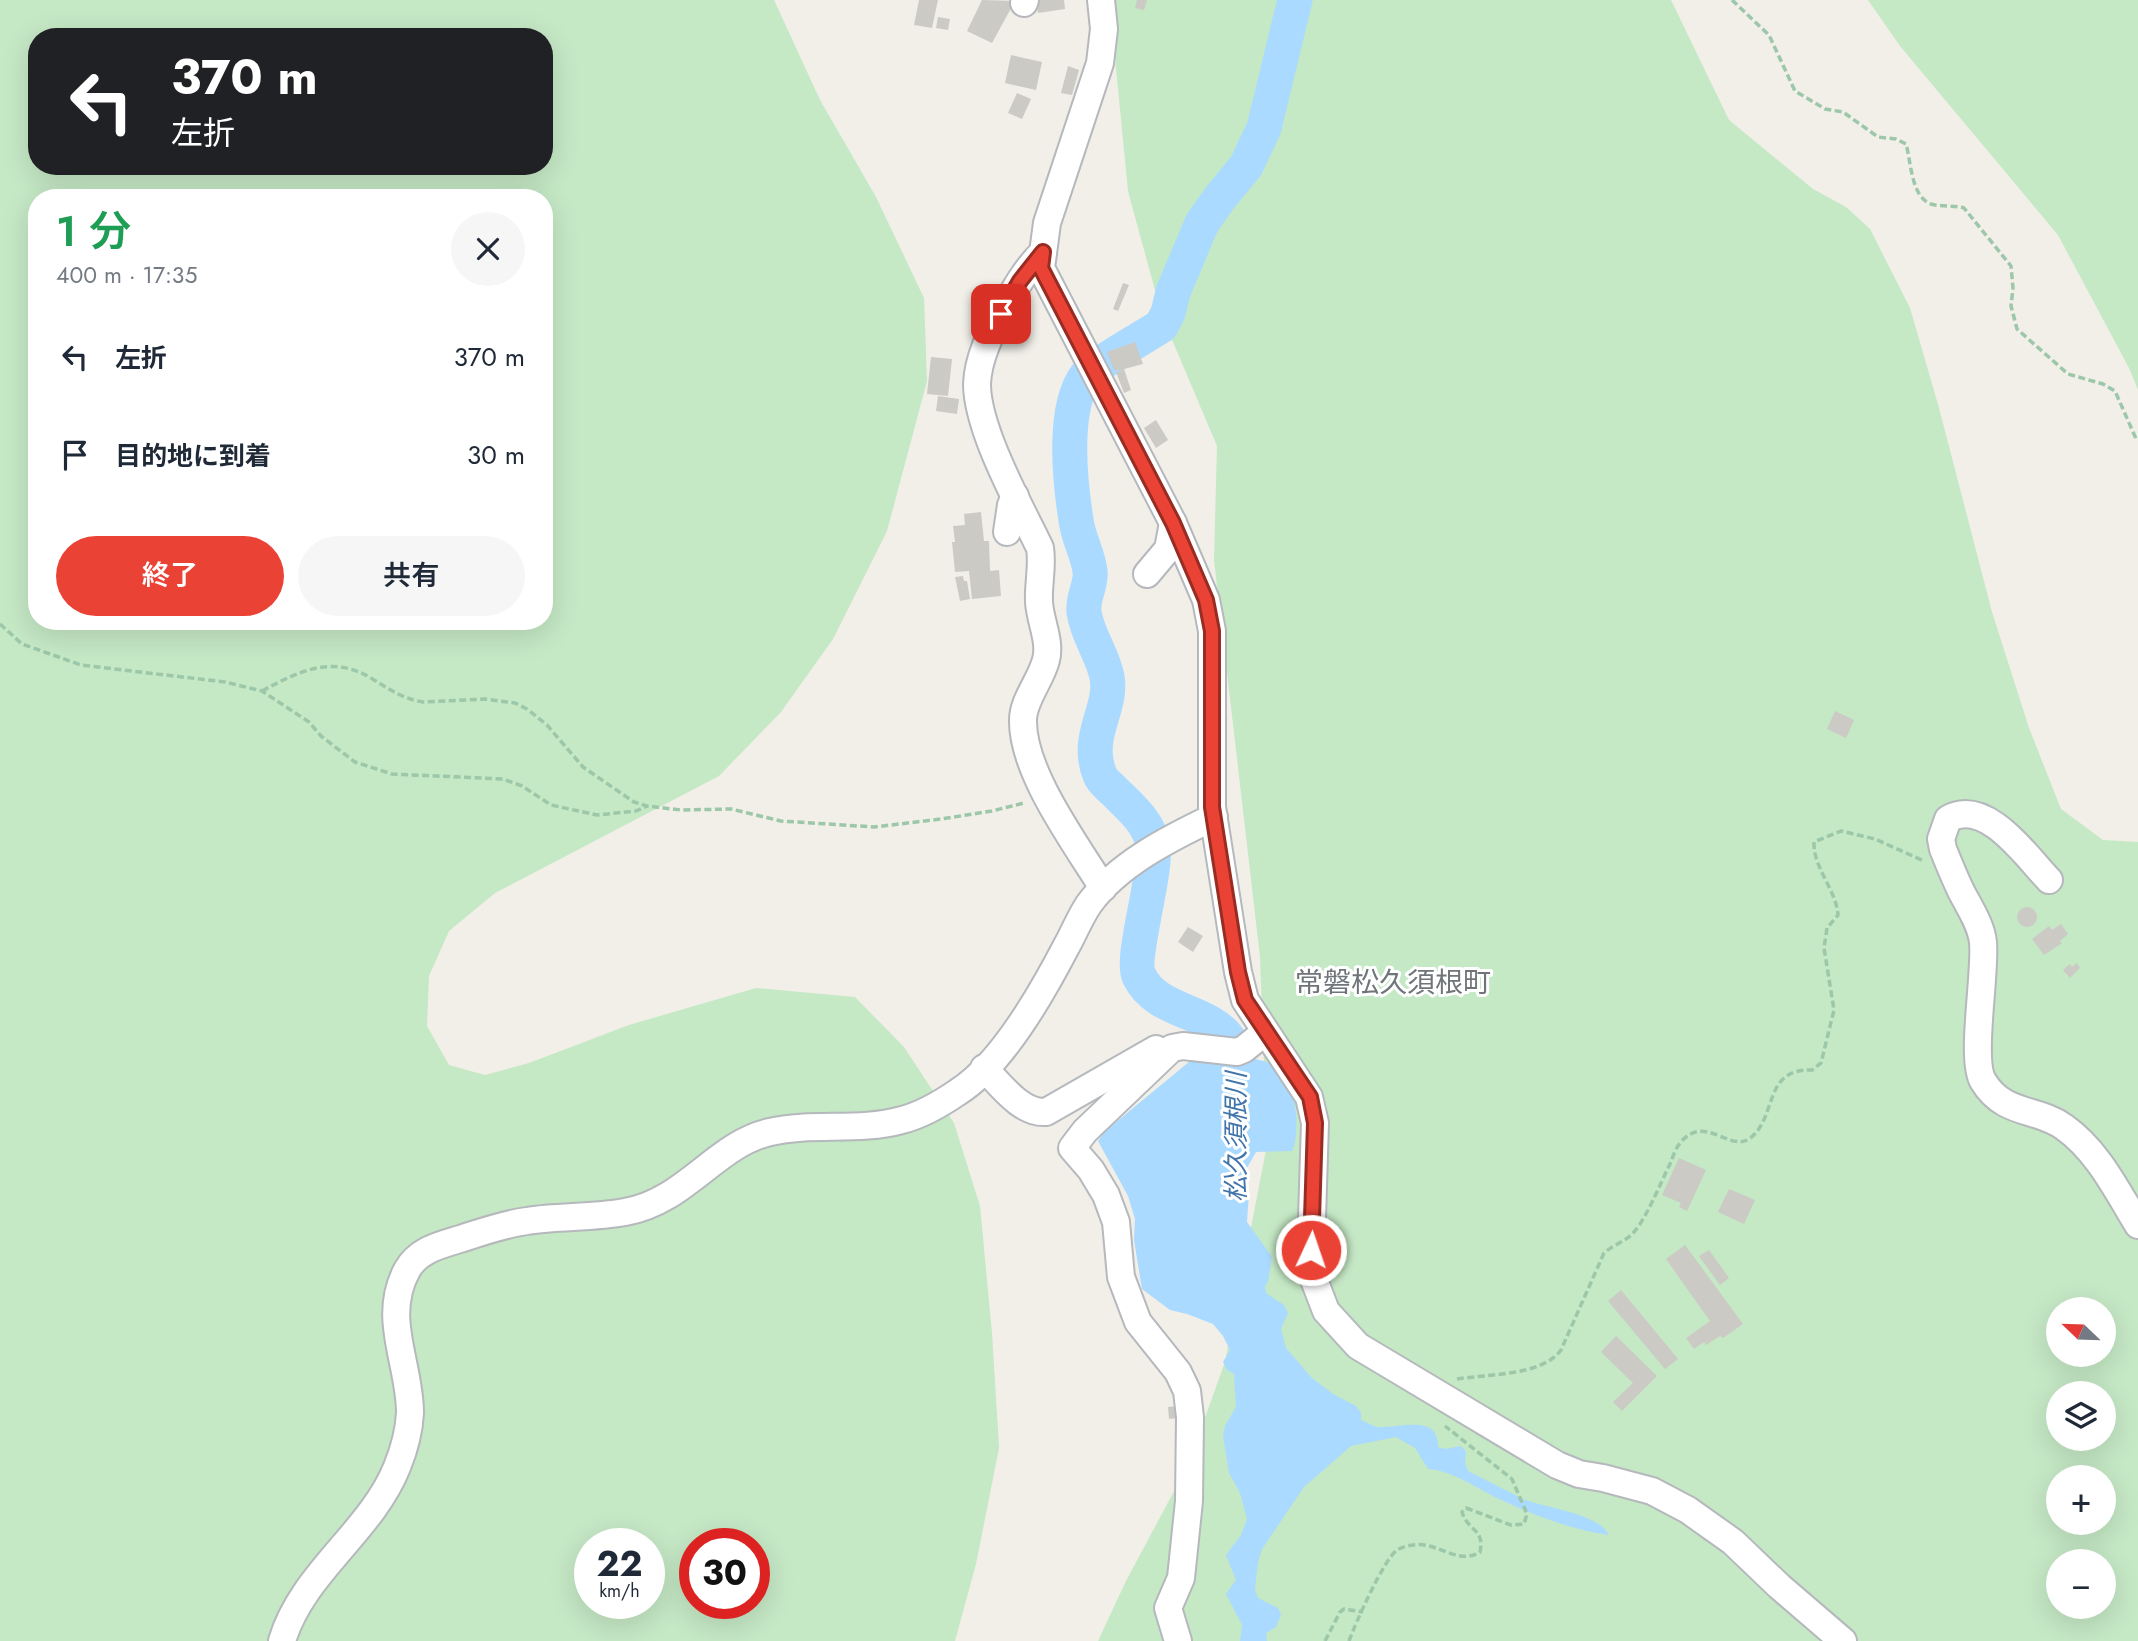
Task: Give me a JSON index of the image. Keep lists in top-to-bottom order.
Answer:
{
  "districts": ["常磐松久須根町"],
  "water": ["松久須根川"],
  "north": "top left",
  "page": {
    "turn": ["370 m", "左折"],
    "heading": ["1 分", "400 m · 17:35"],
    "list": [
      {
        "name": "左折",
        "value": "370 m"
      },
      {
        "name": "目的地に到着",
        "value": "30 m"
      }
    ],
    "buttons": ["終了", "共有"],
    "map_buttons": ["+", "−"],
    "speed": "22 km/h",
    "limit": "30"
  }
}
